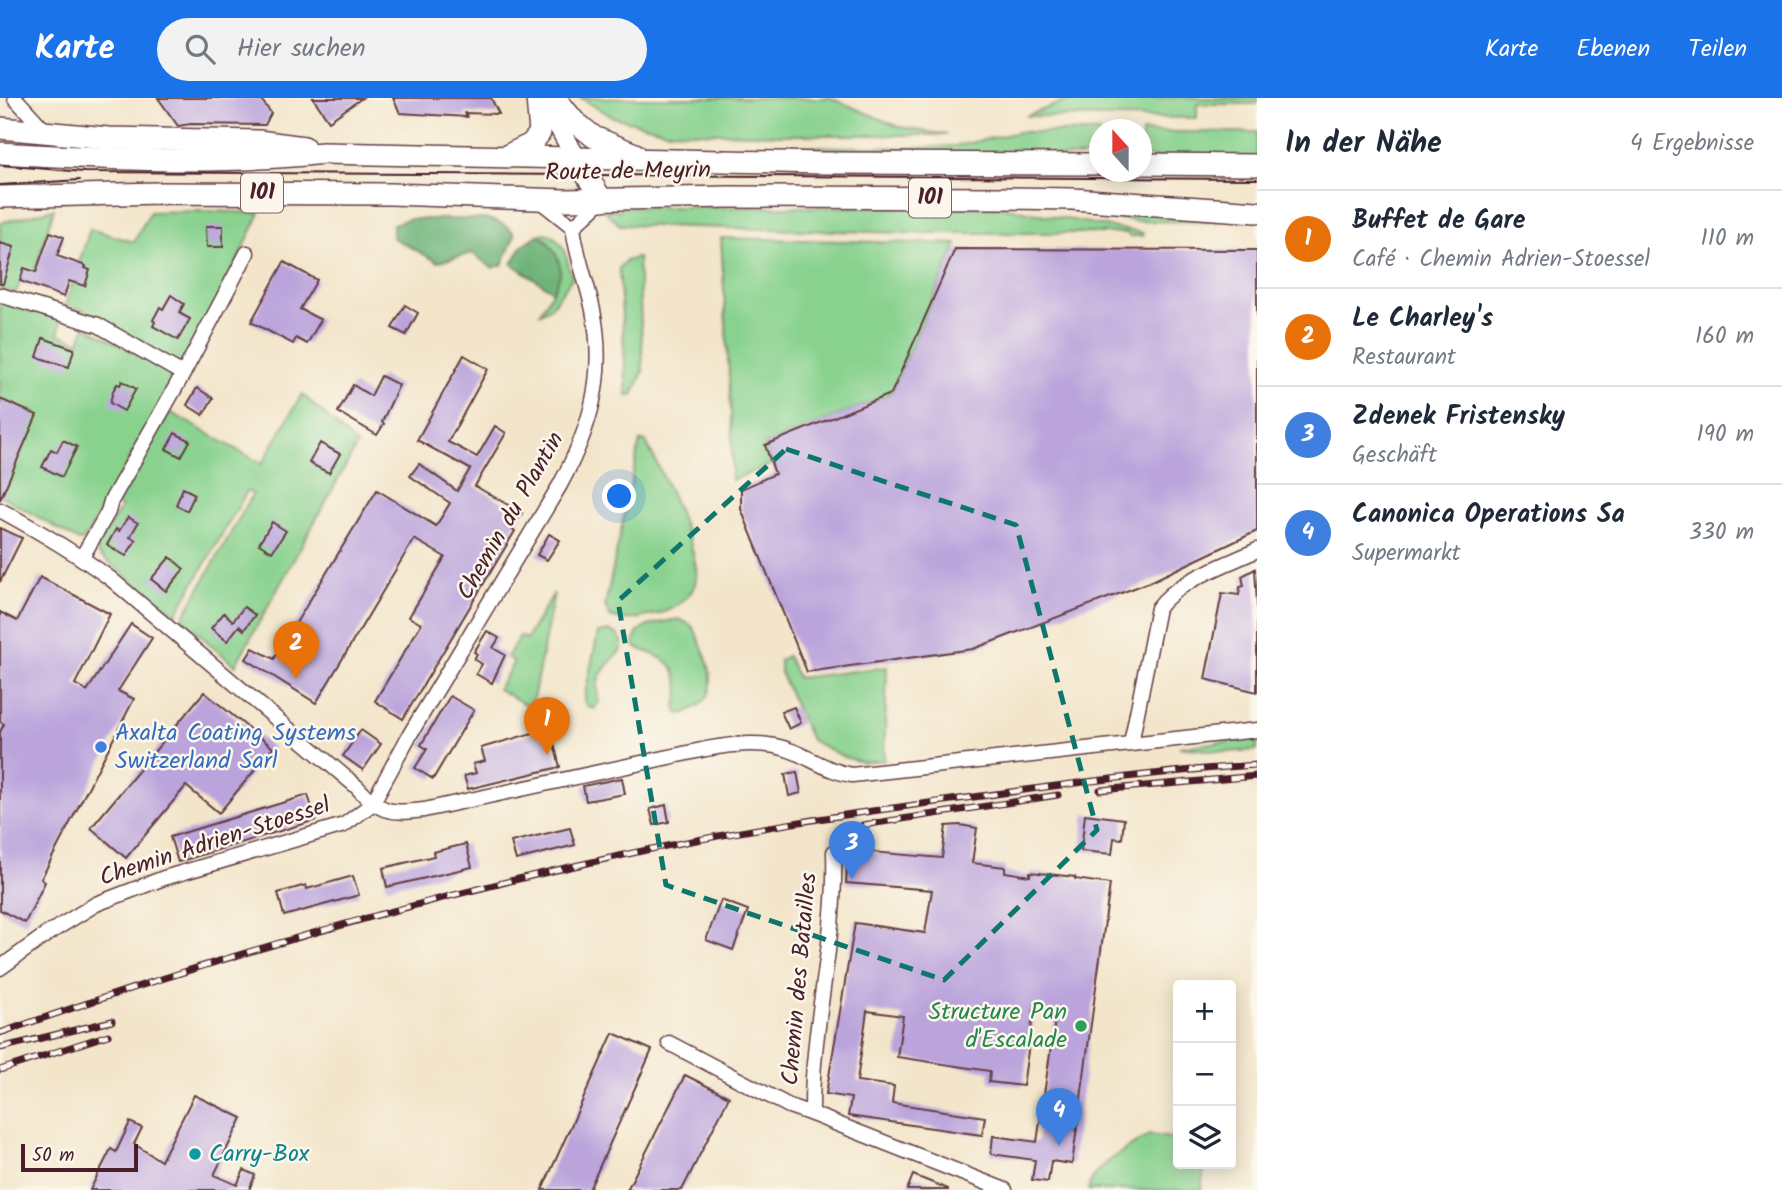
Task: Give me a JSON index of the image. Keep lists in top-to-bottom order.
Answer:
{
  "streets": {
    "main road": ["Route de Meyrin", "101"],
    "street": ["Chemin du Plantin", "Chemin Adrien-Stoessel", "Chemin des Batailles"]
  },
  "crossings": [
    ["Chemin du Plantin", "Chemin Adrien-Stoessel"]
  ],
  "places": ["Axalta Coating Systems Switzerland Sarl", "Structure Pan d'Escalade", "Carry-Box"],
  "scale_bar": "50 m",
  "north": "top",
  "page": {
    "header": "Karte",
    "search": "Hier suchen",
    "nav": ["Karte", "Ebenen", "Teilen"],
    "heading": ["In der Nähe", "4 Ergebnisse"],
    "list": [
      {
        "mark": "1",
        "name": "Buffet de Gare",
        "note": "Café · Chemin Adrien-Stoessel",
        "value": "110 m"
      },
      {
        "mark": "2",
        "name": "Le Charley's",
        "note": "Restaurant",
        "value": "160 m"
      },
      {
        "mark": "3",
        "name": "Zdenek Fristensky",
        "note": "Geschäft",
        "value": "190 m"
      },
      {
        "mark": "4",
        "name": "Canonica Operations Sa",
        "note": "Supermarkt",
        "value": "330 m"
      }
    ],
    "pins": [
      "2",
      "1",
      "3",
      "4"
    ],
    "map_buttons": ["+", "−"],
    "scale": "50 m"
  }
}
